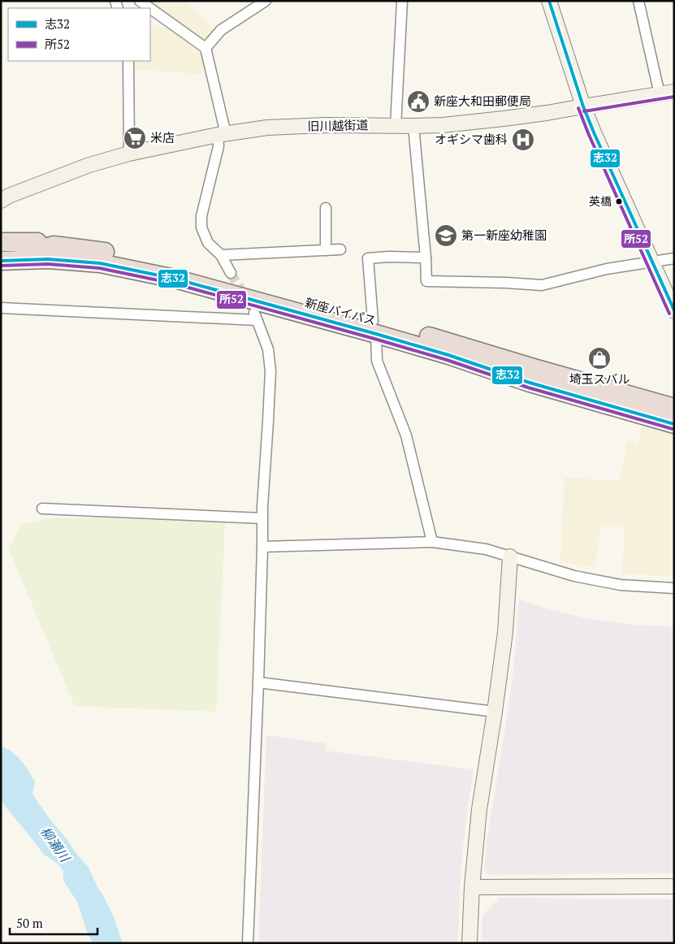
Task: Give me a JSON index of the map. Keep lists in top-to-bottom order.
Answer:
{
  "streets": {
    "highway": ["新座バイパス"],
    "main road": ["旧川越街道"]
  },
  "water": ["柳瀬川"],
  "places": {
    "public building": ["新座大和田郵便局"],
    "supermarket": ["米店"],
    "hospital": ["オギシマ歯科"],
    "other": ["英橋"],
    "school or university": ["第一新座幼稚園"],
    "shop": ["埼玉スバル"]
  },
  "lines": ["transit line 志32", "transit line 所52"],
  "legend": ["志32", "所52"],
  "scale_bar": "50 m"
}
